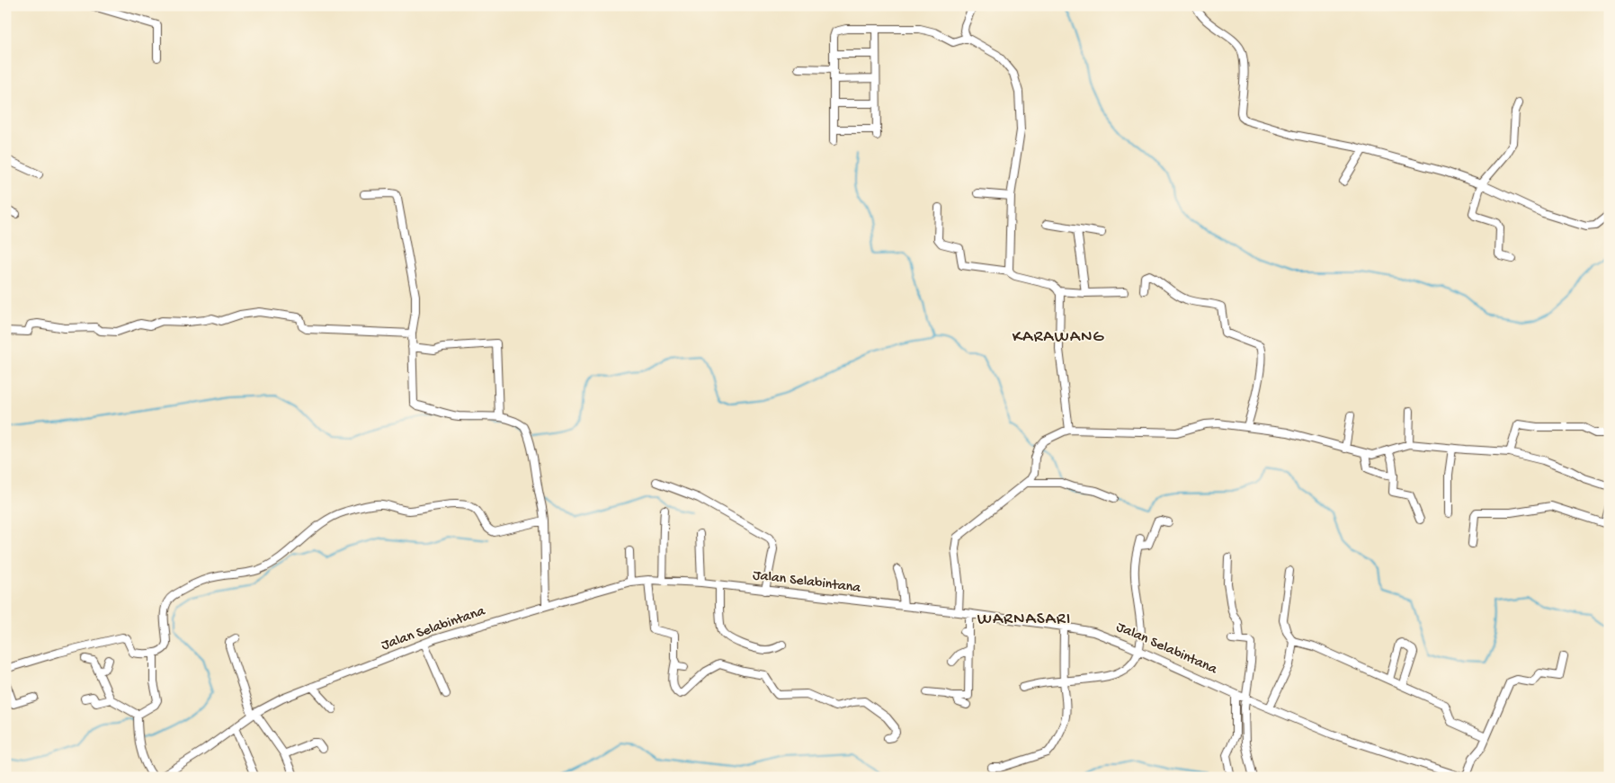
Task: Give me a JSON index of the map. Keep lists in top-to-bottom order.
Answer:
{
  "streets": {
    "street": ["Jalan Selabintana"]
  },
  "districts": ["KARAWANG", "WARNASARI"]
}
